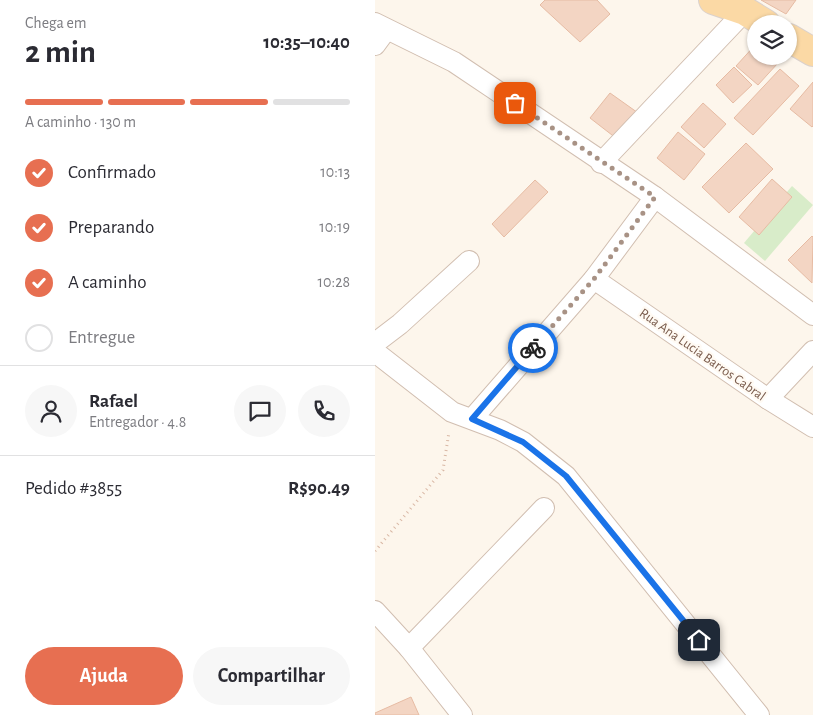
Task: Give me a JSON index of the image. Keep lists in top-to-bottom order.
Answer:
{
  "streets": {
    "street": ["Rua Ana Lucia Barros Cabral"]
  },
  "page": {
    "heading": ["2 min", "Chega em", "10:35–10:40"],
    "panel": [
      "Rafael",
      "Entregador · 4.8",
      "Pedido #3855",
      "R$90.49"
    ],
    "bar": "A caminho · 130 m",
    "list": [
      ["Confirmado", "10:13"],
      ["Preparando", "10:19"],
      ["A caminho", "10:28"],
      "Entregue"
    ],
    "buttons": ["Ajuda", "Compartilhar"]
  }
}
